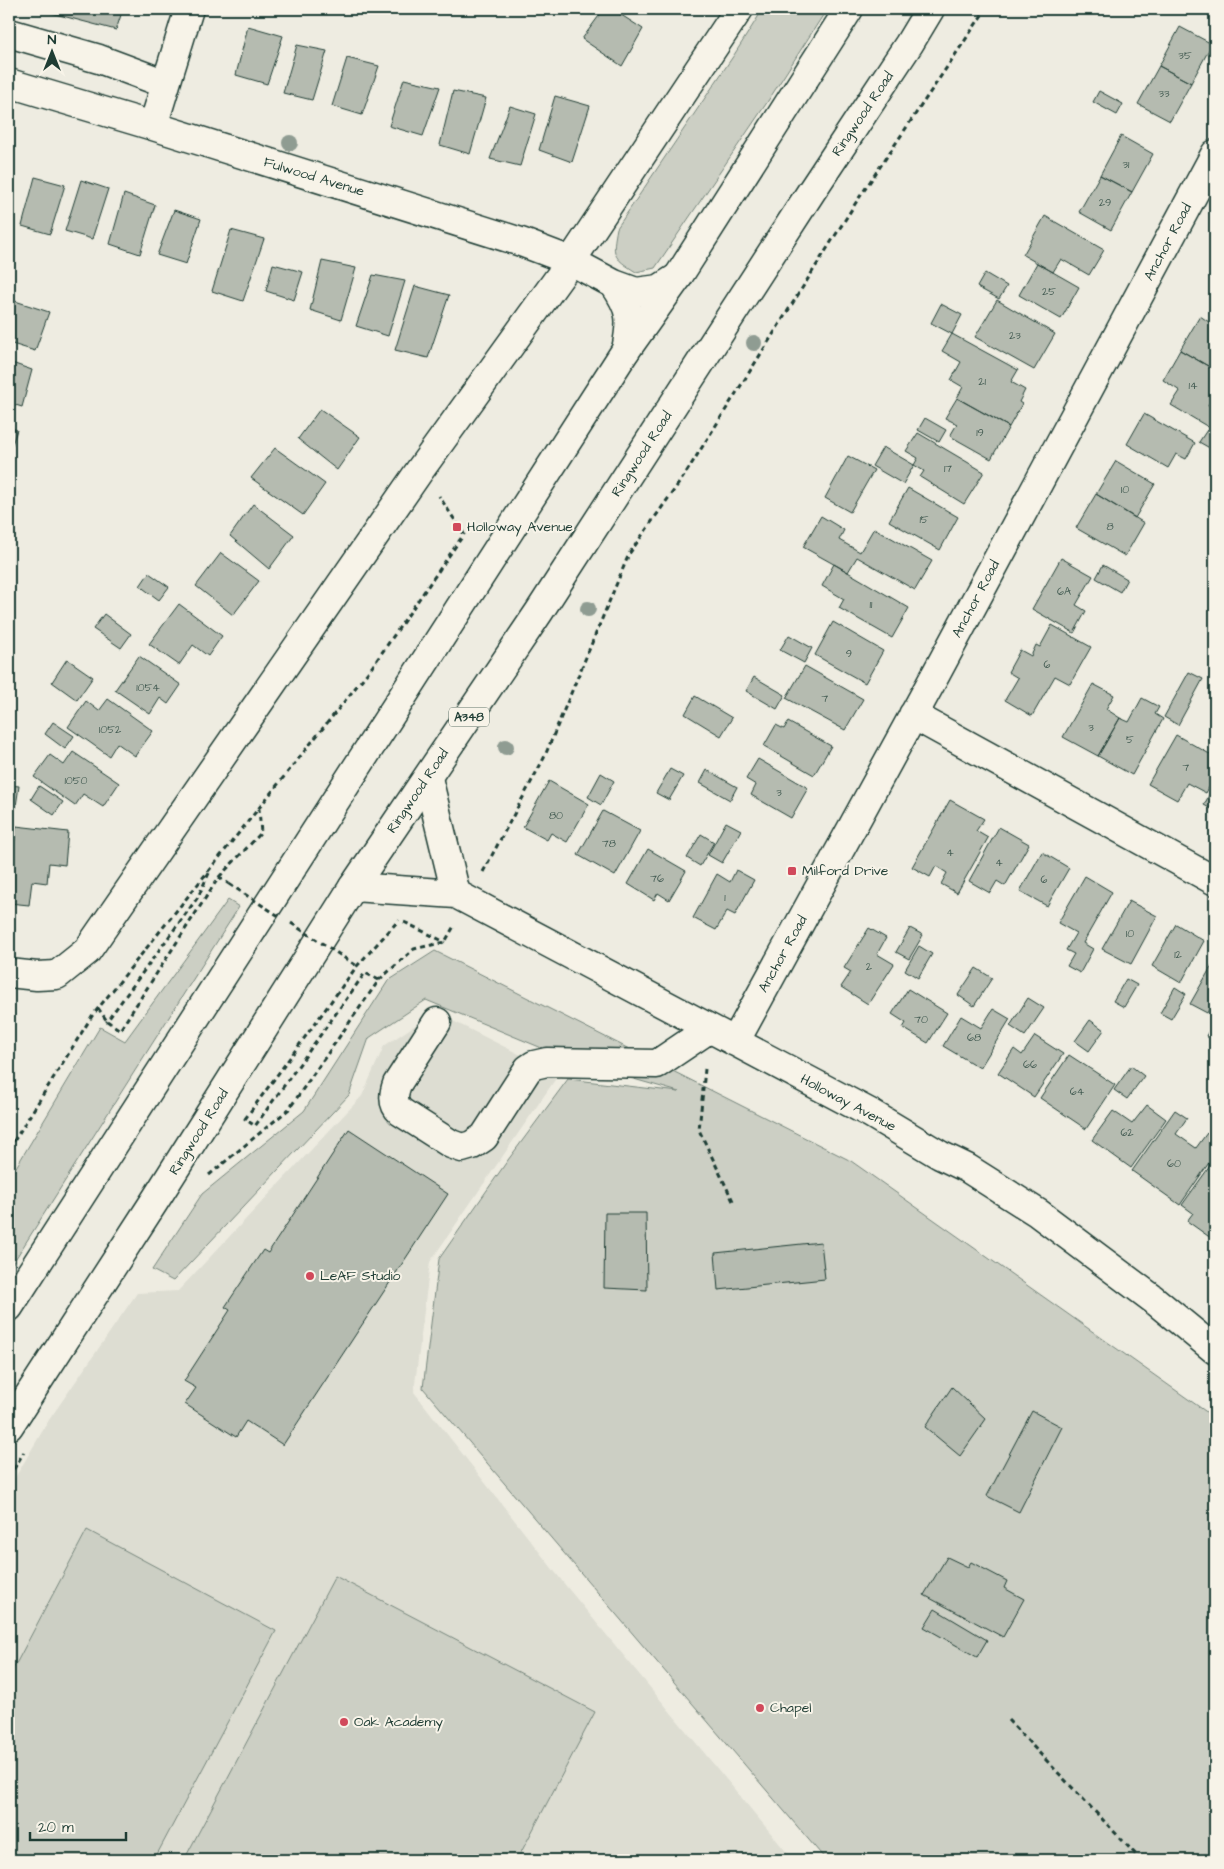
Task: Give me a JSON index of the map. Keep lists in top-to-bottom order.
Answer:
{
  "streets": {
    "main road": [
      "Ringwood Road",
      "Fulwood Avenue",
      "Anchor Road",
      "A348",
      "Holloway Avenue"
    ]
  },
  "crossings": [
    ["Ringwood Road", "Holloway Avenue"],
    ["Anchor Road", "Holloway Avenue"]
  ],
  "places": {
    "transit": ["Holloway Avenue", "Milford Drive"],
    "other": ["LeAF Studio", "Chapel", "Oak Academy"]
  },
  "house_numbers": [
    "35",
    "33",
    "31",
    "29",
    "25",
    "23",
    "21",
    "14",
    "19",
    "17",
    "10",
    "15",
    "8",
    "6A",
    "11",
    "9",
    "6",
    "1054",
    "7",
    "3",
    "1052",
    "5",
    "7",
    "1050",
    "3",
    "80",
    "78",
    "4",
    "4",
    "76",
    "6",
    "1",
    "10",
    "12",
    "2",
    "70",
    "68",
    "66",
    "64",
    "62",
    "60"
  ],
  "scale_bar": "20 m",
  "north": "top"
}
